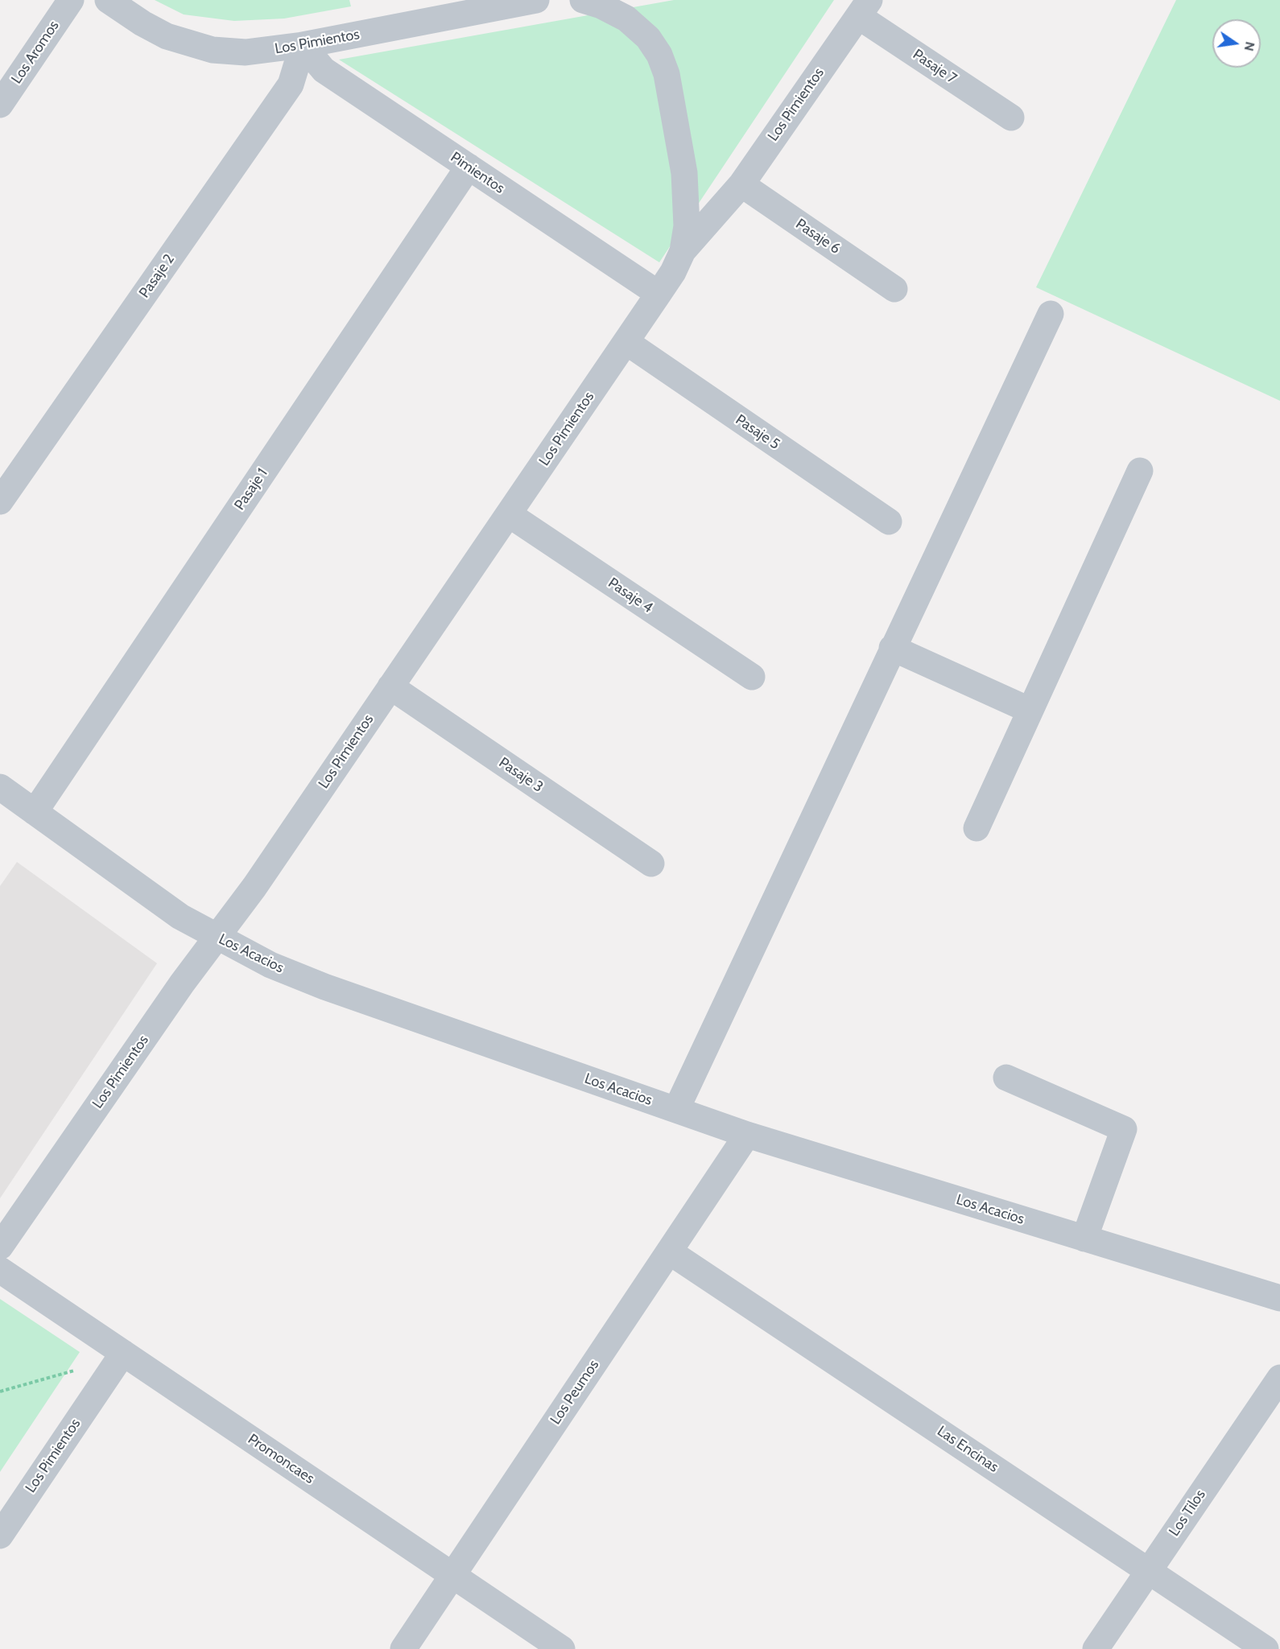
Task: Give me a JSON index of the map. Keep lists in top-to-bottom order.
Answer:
{
  "streets": {
    "street": [
      "Los Pimientos",
      "Los Aromos",
      "Pasaje 7",
      "Pimientos",
      "Pasaje 6",
      "Pasaje 2",
      "Pasaje 5",
      "Pasaje 1",
      "Pasaje 4",
      "Pasaje 3",
      "Los Acacios",
      "Los Peumos",
      "Las Encinas",
      "Promoncaes",
      "Los Tilos"
    ]
  },
  "crossings": [
    ["Los Pimientos", "Pasaje 7"],
    ["Los Pimientos", "Pimientos"],
    ["Los Pimientos", "Pasaje 6"],
    ["Los Pimientos", "Pasaje 2"],
    ["Los Pimientos", "Pasaje 5"],
    ["Los Pimientos", "Pasaje 4"],
    ["Los Pimientos", "Pasaje 3"],
    ["Los Pimientos", "Los Acacios"],
    ["Los Pimientos", "Promoncaes"],
    ["Pimientos", "Pasaje 2"],
    ["Pimientos", "Pasaje 1"],
    ["Pasaje 1", "Los Acacios"],
    ["Los Acacios", "Los Peumos"],
    ["Los Peumos", "Las Encinas"],
    ["Los Peumos", "Promoncaes"],
    ["Las Encinas", "Los Tilos"]
  ],
  "north": "right"
}
